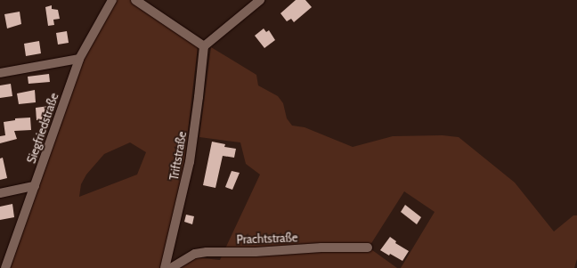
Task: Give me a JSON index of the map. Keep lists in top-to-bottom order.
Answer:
{
  "streets": {
    "street": ["Siegfriedstraße", "Triftstraße", "Prachtstraße"]
  }
}
